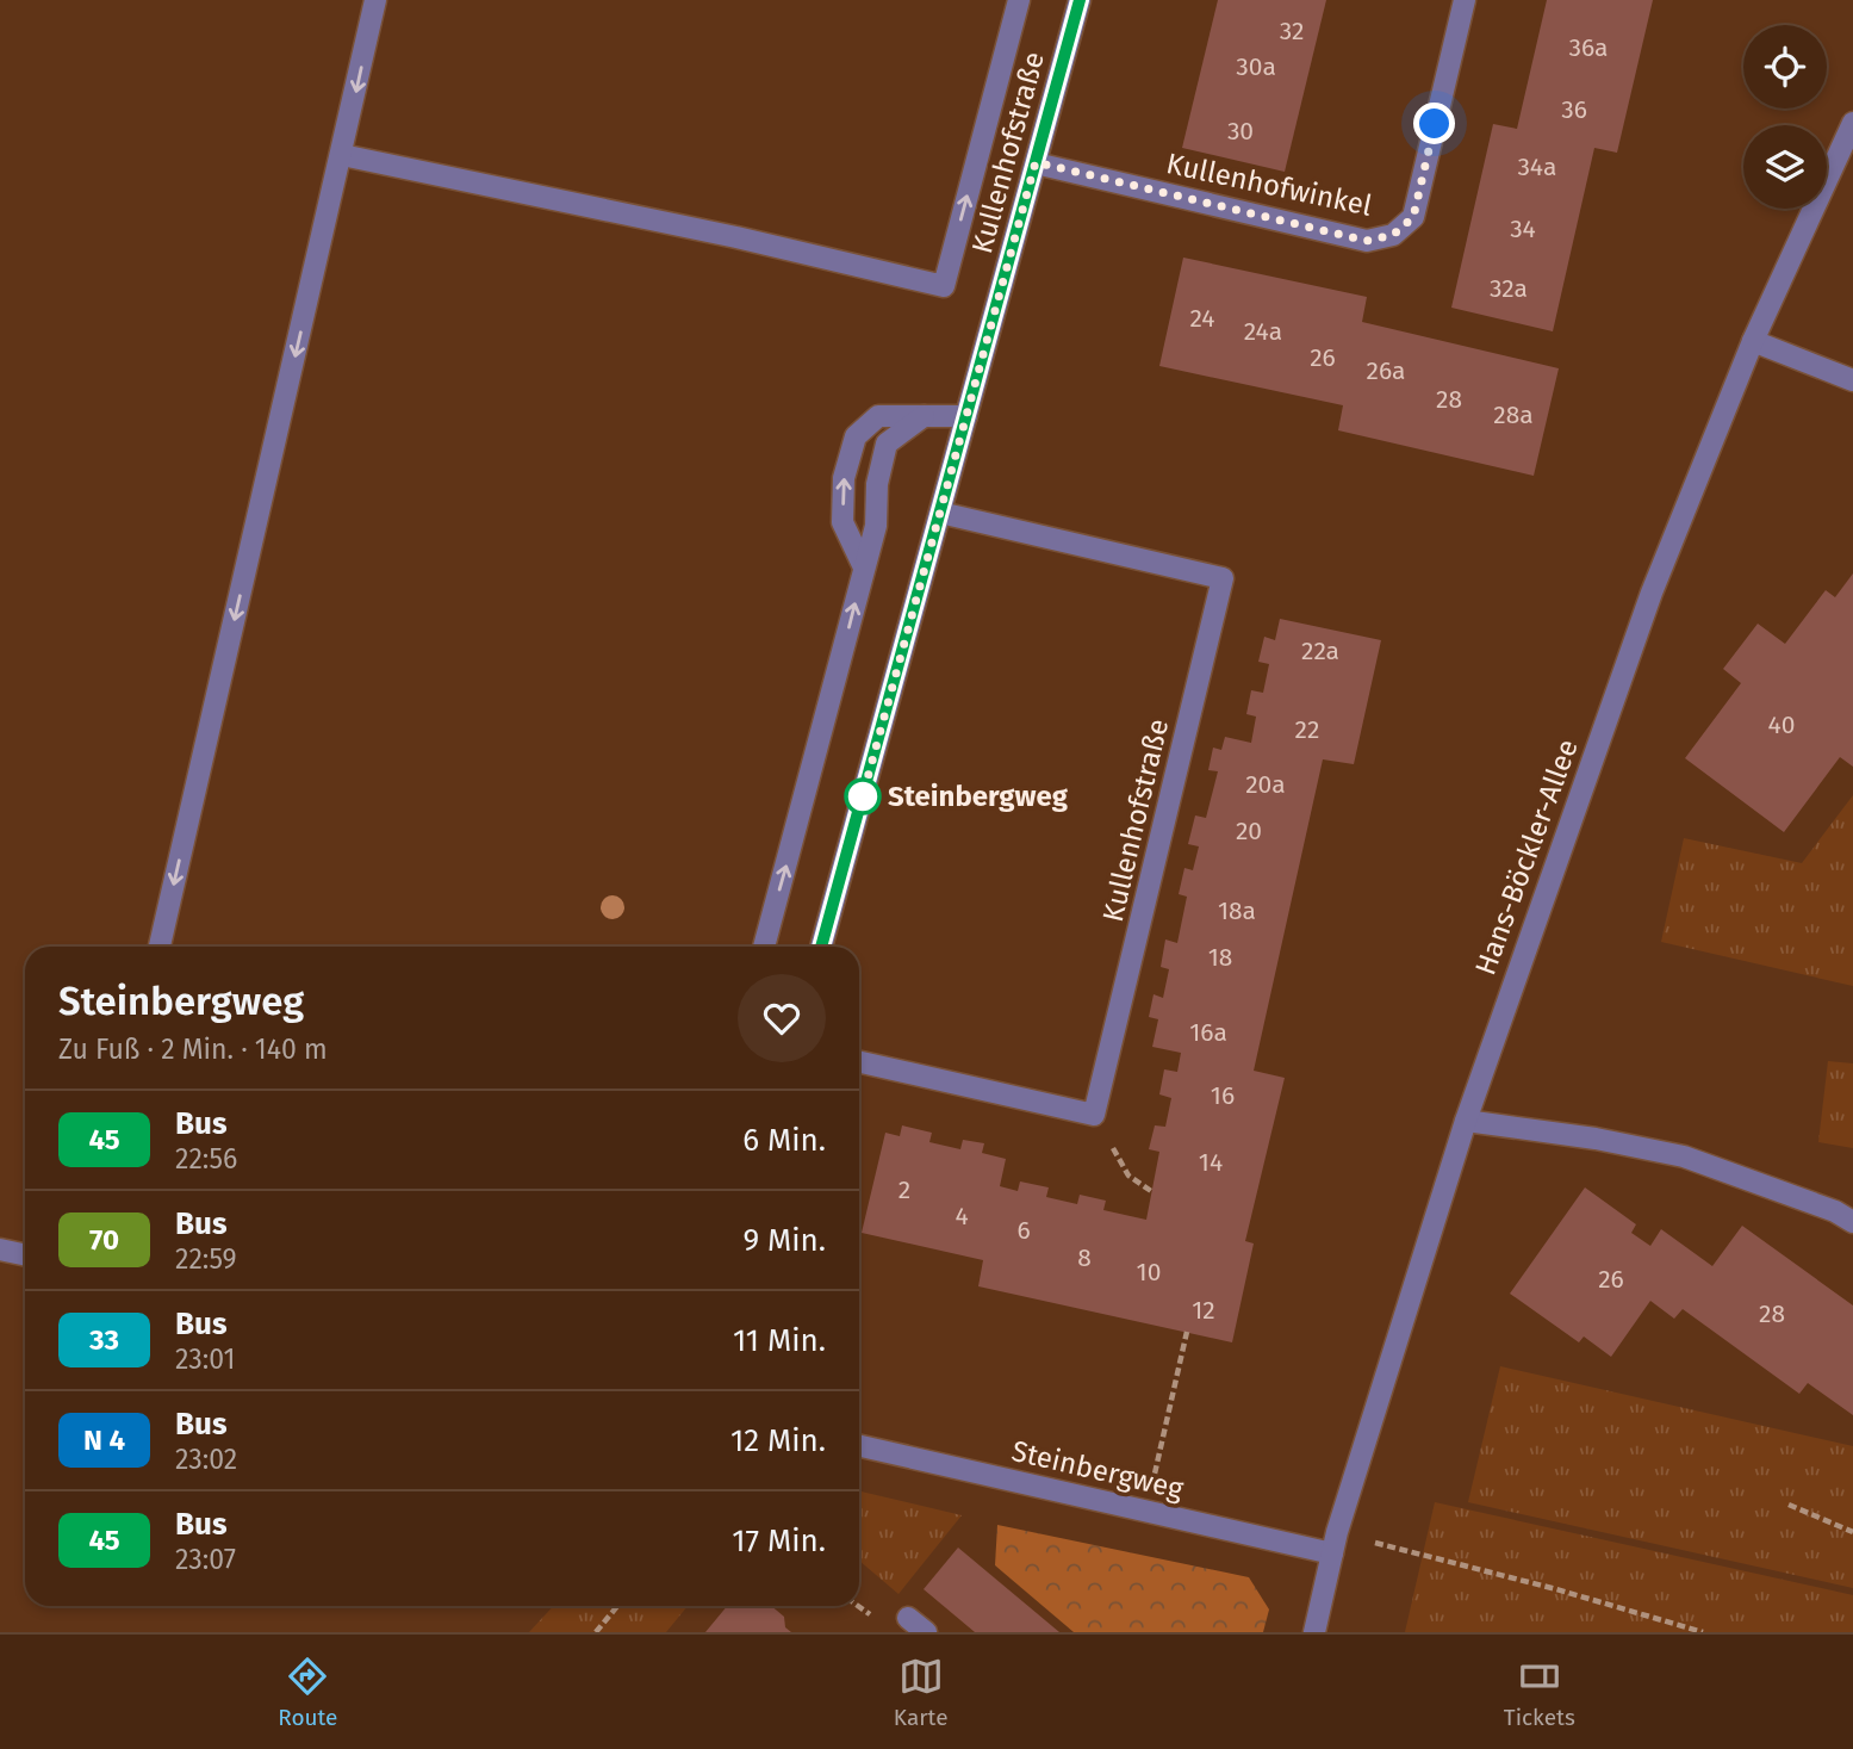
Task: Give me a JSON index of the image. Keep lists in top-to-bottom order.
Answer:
{
  "streets": {
    "street": [
      "Kullenhofstraße",
      "Kullenhofwinkel",
      "Hans-Böckler-Allee",
      "Steinbergweg"
    ]
  },
  "crossings": [
    ["Kullenhofstraße", "Kullenhofwinkel"],
    ["Hans-Böckler-Allee", "Steinbergweg"]
  ],
  "places": ["Steinbergweg"],
  "lines": ["bus line 45"],
  "house_numbers": [
    "32",
    "36a",
    "30a",
    "36",
    "30",
    "34a",
    "34",
    "32a",
    "24",
    "24a",
    "26",
    "26a",
    "28",
    "28a",
    "22a",
    "40",
    "22",
    "20a",
    "20",
    "18a",
    "18",
    "16a",
    "16",
    "14",
    "2",
    "4",
    "6",
    "8",
    "10",
    "26",
    "12",
    "28"
  ],
  "page": {
    "heading": ["Steinbergweg", "Zu Fuß · 2 Min. · 140 m"],
    "list": [
      {
        "mark": "45",
        "name": "Bus",
        "note": "22:56",
        "value": "6 Min."
      },
      {
        "mark": "70",
        "name": "Bus",
        "note": "22:59",
        "value": "9 Min."
      },
      {
        "mark": "33",
        "name": "Bus",
        "note": "23:01",
        "value": "11 Min."
      },
      {
        "mark": "N 4",
        "name": "Bus",
        "note": "23:02",
        "value": "12 Min."
      },
      {
        "mark": "45",
        "name": "Bus",
        "note": "23:07",
        "value": "17 Min."
      }
    ],
    "tabs": ["Route", "Karte", "Tickets"]
  }
}
